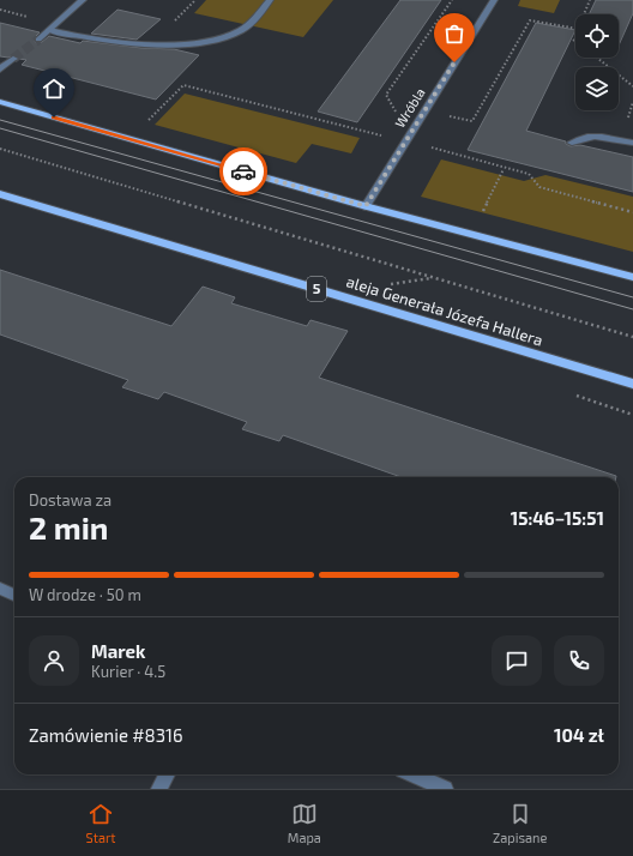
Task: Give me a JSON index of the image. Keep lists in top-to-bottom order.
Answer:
{
  "streets": {
    "main road": ["5", "aleja Generała Józefa Hallera"],
    "street": ["Wróbla"]
  },
  "page": {
    "heading": ["2 min", "Dostawa za", "15:46–15:51"],
    "panel": [
      "Marek",
      "Kurier · 4.5",
      "Zamówienie #8316",
      "104 zł"
    ],
    "bar": "W drodze · 50 m",
    "tabs": ["Start", "Mapa", "Zapisane"]
  }
}
